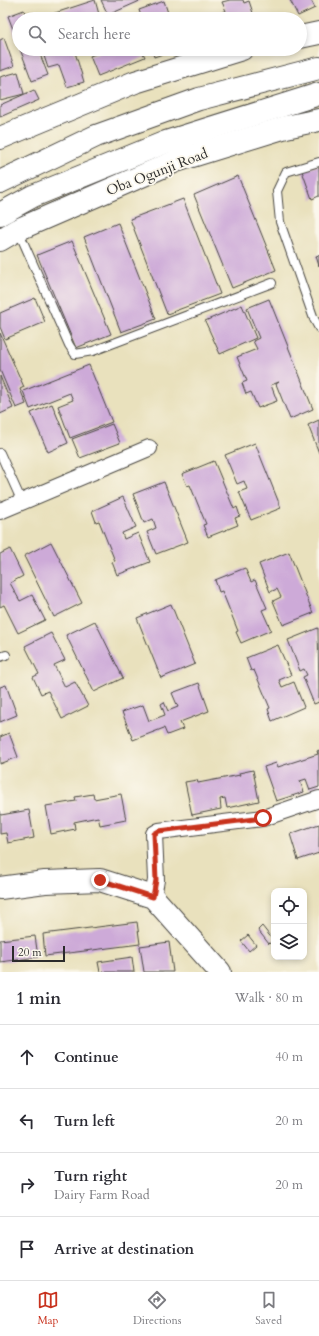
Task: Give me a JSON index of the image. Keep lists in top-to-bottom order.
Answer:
{
  "streets": {
    "main road": ["Oba Ogunji Road"]
  },
  "scale_bar": "20 m",
  "page": {
    "search": "Search here",
    "scale": "20 m",
    "heading": ["1 min", "Walk · 80 m"],
    "list": [
      ["Continue", "40 m"],
      ["Turn left", "20 m"],
      ["Turn right", "Dairy Farm Road", "20 m"],
      "Arrive at destination"
    ],
    "nav": ["Map", "Directions", "Saved"]
  }
}
